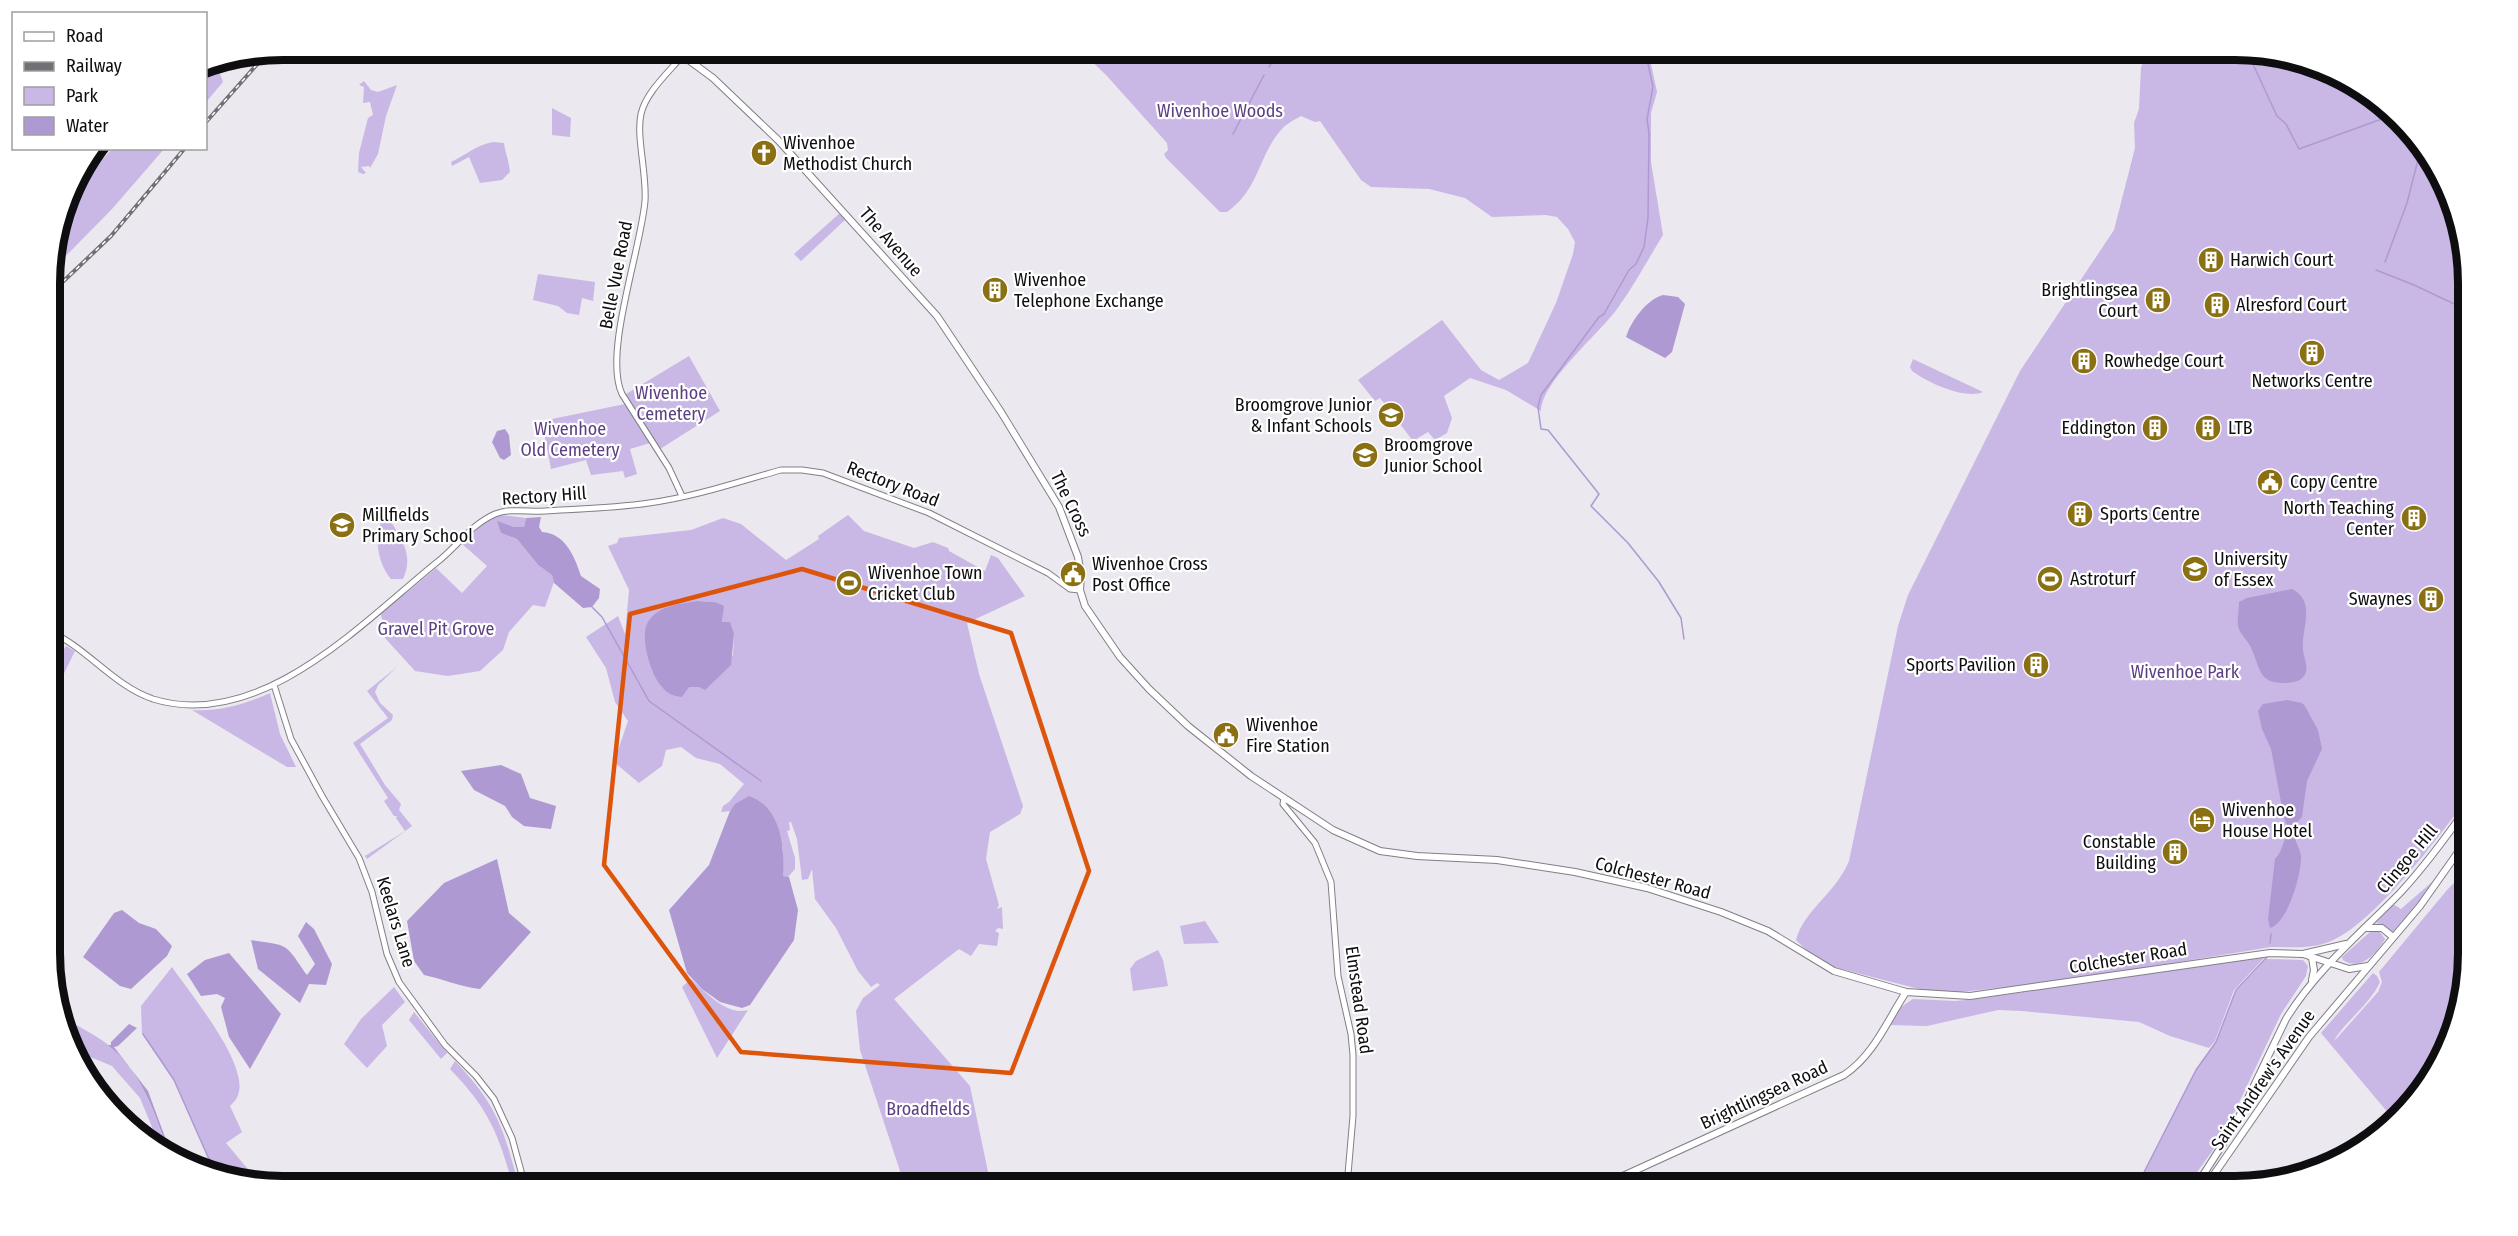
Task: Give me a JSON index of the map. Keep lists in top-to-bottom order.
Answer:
{
  "streets": {
    "main road": [
      "The Avenue",
      "The Cross",
      "Clingoe Hill",
      "Colchester Road",
      "Saint Andrew's Avenue",
      "Brightlingsea Road"
    ],
    "street": [
      "Belle Vue Road",
      "Rectory Road",
      "Rectory Hill",
      "Keelars Lane",
      "Elmstead Road"
    ]
  },
  "crossings": [
    ["The Avenue", "The Cross"],
    ["Belle Vue Road", "Rectory Road"],
    ["Belle Vue Road", "Rectory Hill"],
    ["Rectory Road", "Rectory Hill"],
    ["Rectory Road", "The Cross"],
    ["Rectory Road", "Colchester Road"],
    ["Rectory Hill", "Keelars Lane"],
    ["The Cross", "Colchester Road"],
    ["Clingoe Hill", "Saint Andrew's Avenue"],
    ["Colchester Road", "Elmstead Road"],
    ["Colchester Road", "Saint Andrew's Avenue"],
    ["Colchester Road", "Brightlingsea Road"]
  ],
  "parks": [
    "Wivenhoe Woods",
    "Wivenhoe Cemetery",
    "Wivenhoe Old Cemetery",
    "Gravel Pit Grove",
    "Wivenhoe Park",
    "Broadfields"
  ],
  "places": {
    "church": ["Wivenhoe Methodist Church"],
    "building": [
      "Harwich Court",
      "Wivenhoe Telephone Exchange",
      "Brightlingsea Court",
      "Alresford Court",
      "Networks Centre",
      "Rowhedge Court",
      "Eddington",
      "LTB",
      "Sports Centre",
      "North Teaching Center",
      "Swaynes",
      "Sports Pavilion",
      "Constable Building"
    ],
    "school or university": [
      "Broomgrove Junior & Infant Schools",
      "Broomgrove Junior School",
      "Millfields Primary School",
      "University of Essex"
    ],
    "public building": ["Copy Centre", "Wivenhoe Cross Post Office", "Wivenhoe Fire Station"],
    "sports": ["Astroturf", "Wivenhoe Town Cricket Club"],
    "hotel": ["Wivenhoe House Hotel"]
  },
  "legend": [
    "Road",
    "Railway",
    "Park",
    "Water"
  ]
}
